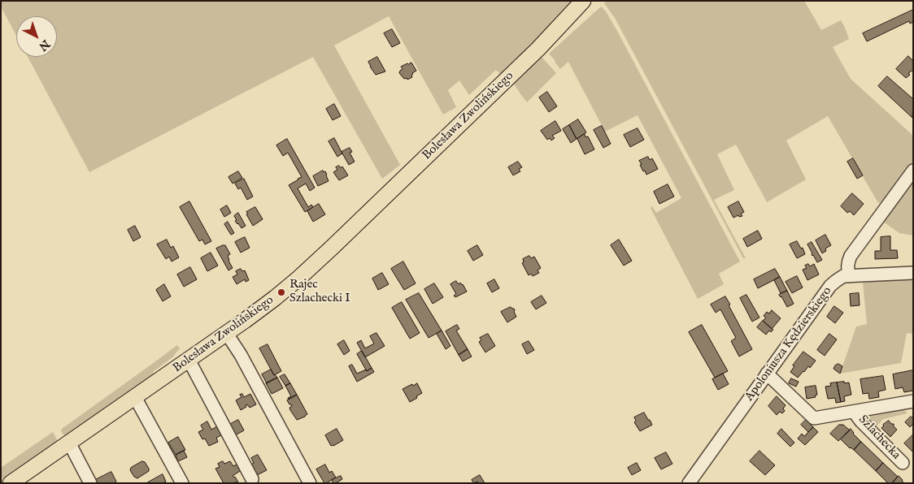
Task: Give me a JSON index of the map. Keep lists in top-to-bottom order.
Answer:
{
  "streets": {
    "main road": ["Bolesława Zwolińskiego"],
    "street": ["Apoloniusza Kędzierskiego", "Szlachecka"]
  },
  "crossings": [
    ["Apoloniusza Kędzierskiego", "Szlachecka"]
  ],
  "places": ["Rajec Szlachecki I"],
  "north": "bottom right"
}
